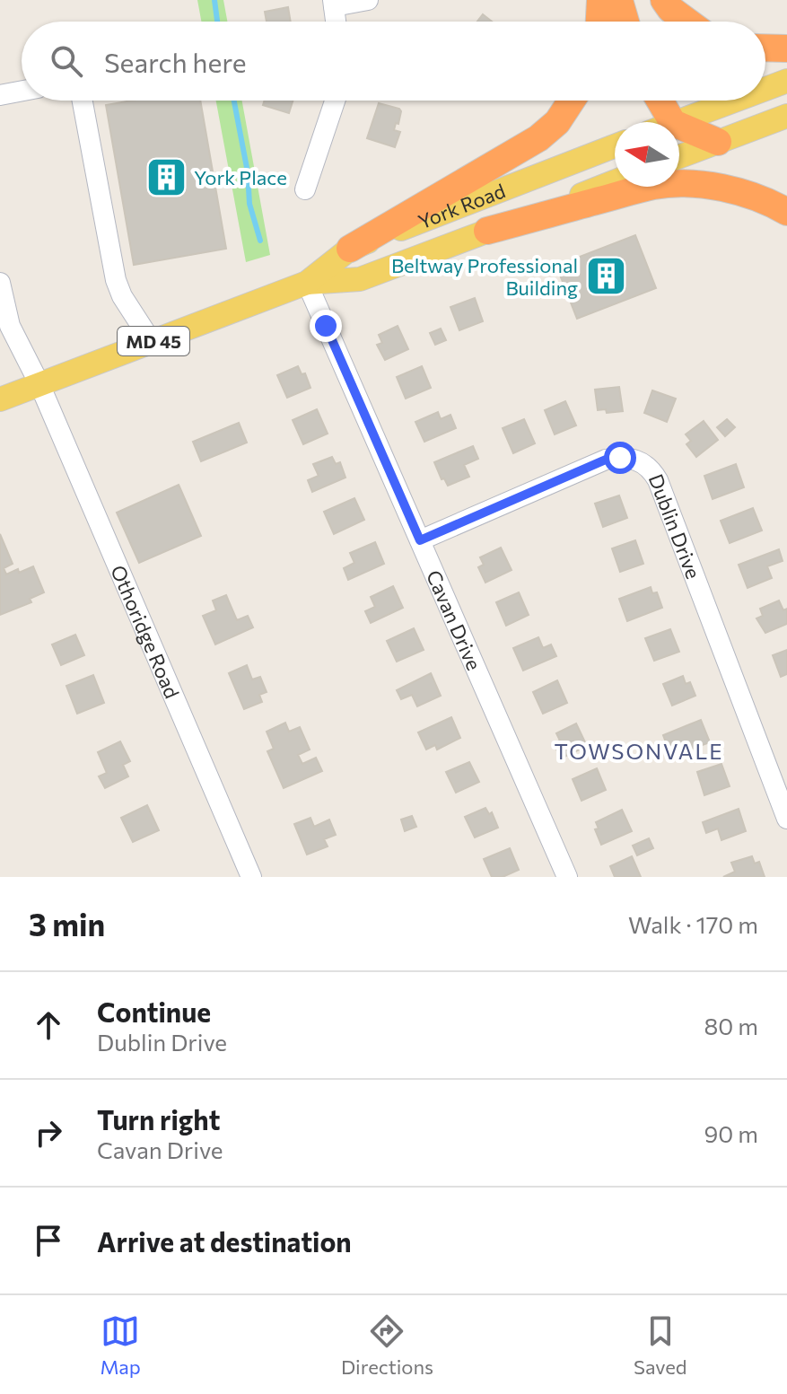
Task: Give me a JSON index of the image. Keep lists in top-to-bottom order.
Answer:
{
  "streets": {
    "main road": ["York Road", "MD 45"],
    "street": ["Dublin Drive", "Cavan Drive", "Othoridge Road"]
  },
  "crossings": [
    ["York Road", "Cavan Drive"],
    ["York Road", "Othoridge Road"],
    ["Dublin Drive", "Cavan Drive"]
  ],
  "districts": ["TOWSONVALE"],
  "places": {
    "building": ["York Place", "Beltway Professional Building"]
  },
  "north": "left",
  "page": {
    "search": "Search here",
    "heading": ["3 min", "Walk · 170 m"],
    "list": [
      ["Continue", "Dublin Drive", "80 m"],
      ["Turn right", "Cavan Drive", "90 m"],
      "Arrive at destination"
    ],
    "nav": ["Map", "Directions", "Saved"]
  }
}
